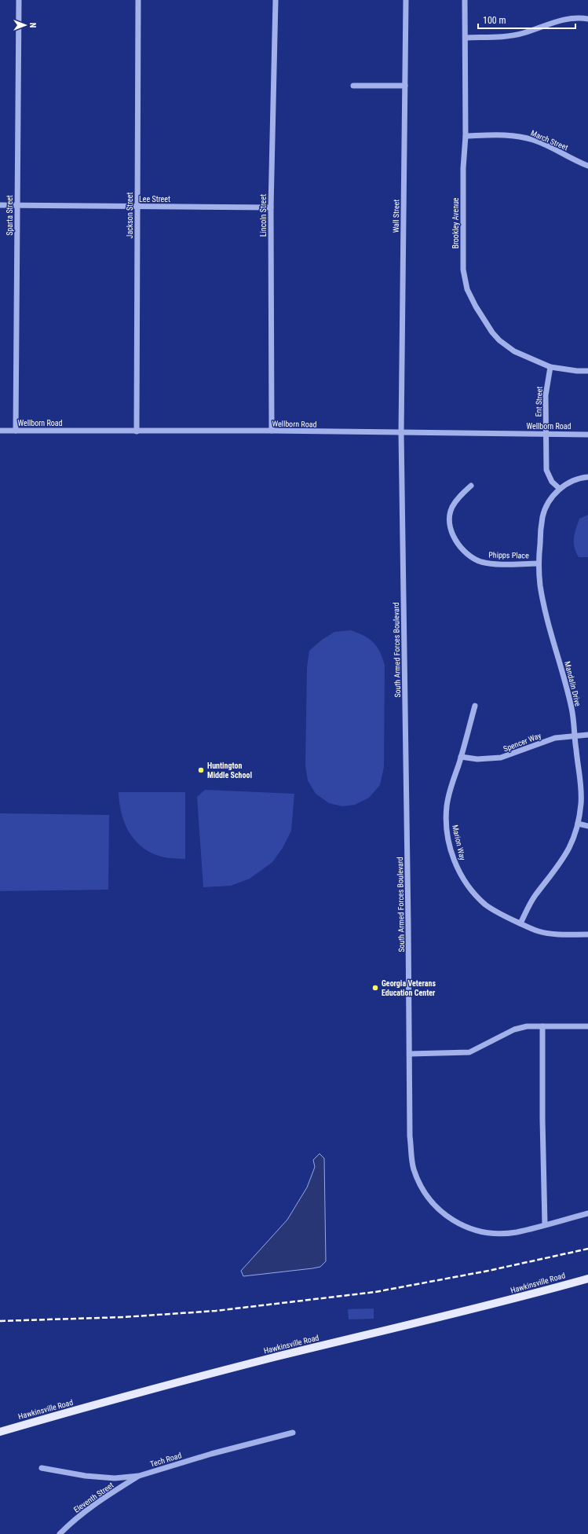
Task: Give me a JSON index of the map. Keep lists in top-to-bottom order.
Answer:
{
  "streets": {
    "main road": ["Hawkinsville Road"],
    "street": [
      "March Street",
      "Lee Street",
      "Sparta Street",
      "Jackson Street",
      "Lincoln Street",
      "Wall Street",
      "Brookley Avenue",
      "Ent Street",
      "Wellborn Road",
      "Phipps Place",
      "South Armed Forces Boulevard",
      "Mandalin Drive",
      "Spencer Way",
      "Marion Way",
      "Tech Road",
      "Eleventh Street"
    ]
  },
  "crossings": [
    ["March Street", "Brookley Avenue"],
    ["Lee Street", "Sparta Street"],
    ["Lee Street", "Jackson Street"],
    ["Lee Street", "Lincoln Street"],
    ["Sparta Street", "Wellborn Road"],
    ["Jackson Street", "Wellborn Road"],
    ["Lincoln Street", "Wellborn Road"],
    ["Wall Street", "Wellborn Road"],
    ["Wall Street", "South Armed Forces Boulevard"],
    ["Brookley Avenue", "Ent Street"],
    ["Ent Street", "Wellborn Road"],
    ["Ent Street", "Mandalin Drive"],
    ["Wellborn Road", "South Armed Forces Boulevard"],
    ["Phipps Place", "Mandalin Drive"],
    ["Mandalin Drive", "Spencer Way"],
    ["Mandalin Drive", "Marion Way"],
    ["Spencer Way", "Marion Way"],
    ["Tech Road", "Eleventh Street"]
  ],
  "places": ["Huntington Middle School", "Georgia Veterans Education Center"],
  "scale_bar": "100 m",
  "north": "right"
}
